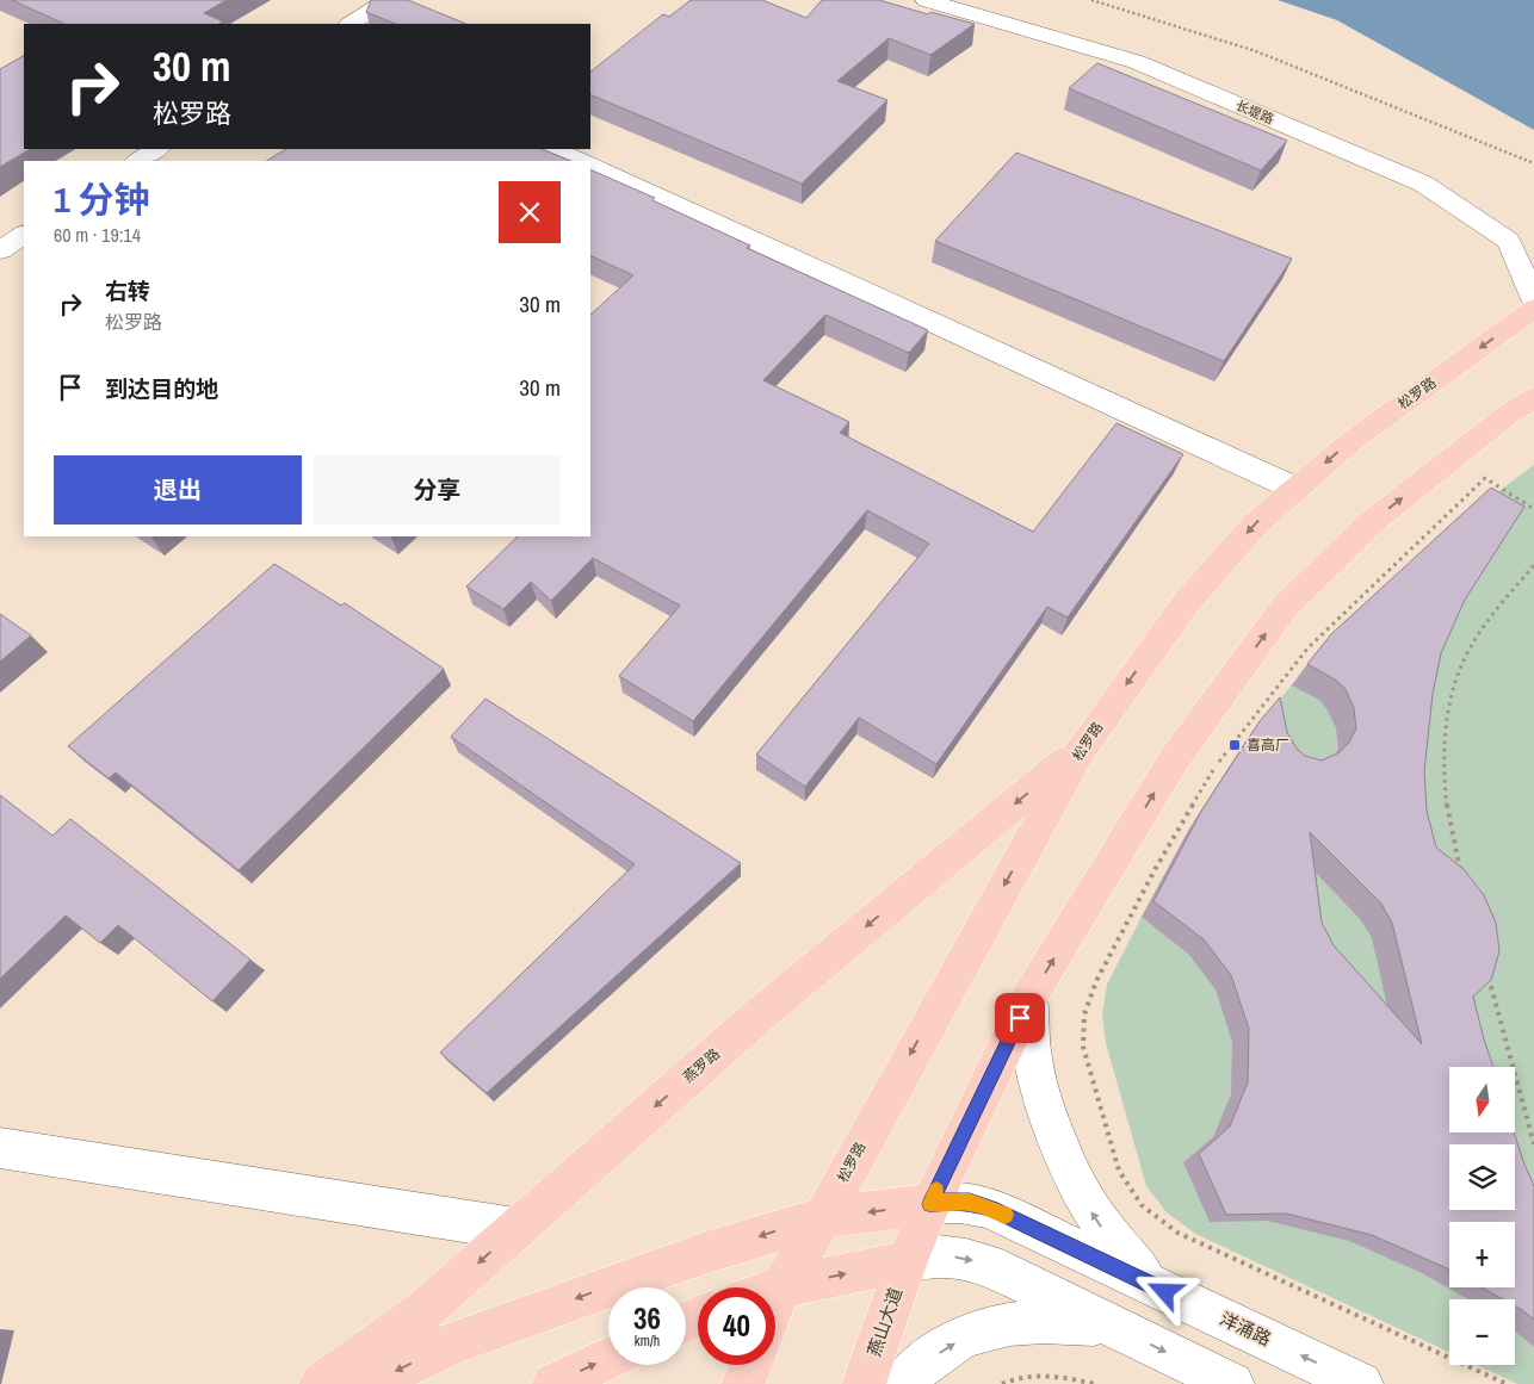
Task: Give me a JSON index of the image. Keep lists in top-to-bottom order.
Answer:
{
  "streets": {
    "main road": ["松罗路", "燕罗路", "燕山大道"],
    "street": ["长堤路", "洋涌路"]
  },
  "crossings": [
    ["松罗路", "燕罗路"]
  ],
  "places": {
    "transit": ["喜高厂"]
  },
  "north": "bottom",
  "page": {
    "turn": ["30 m", "松罗路"],
    "heading": ["1 分钟", "60 m · 19:14"],
    "list": [
      {
        "name": "右转",
        "note": "松罗路",
        "value": "30 m"
      },
      {
        "name": "到达目的地",
        "value": "30 m"
      }
    ],
    "buttons": ["退出", "分享"],
    "map_buttons": ["+", "−"],
    "speed": "36 km/h",
    "limit": "40"
  }
}
